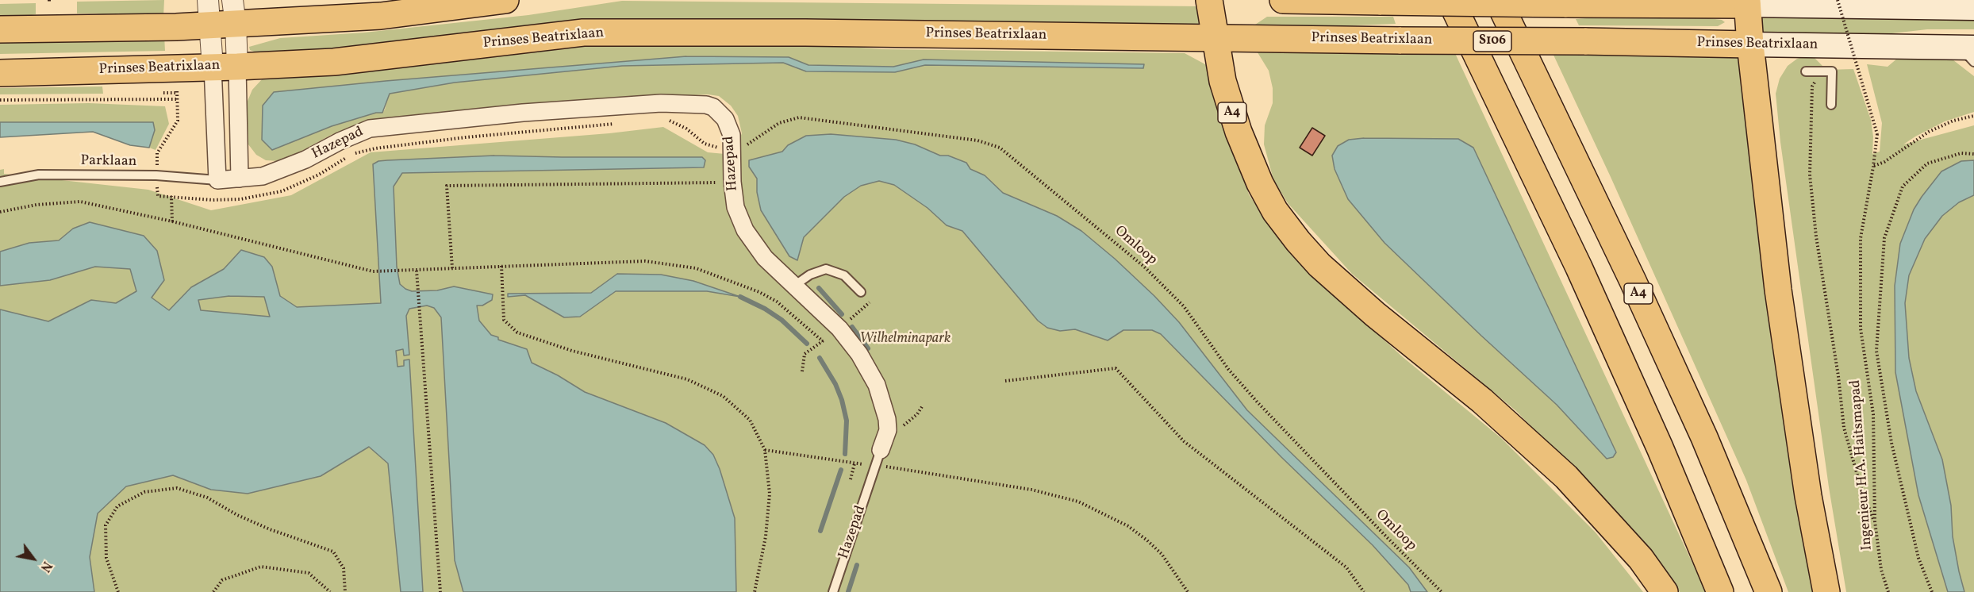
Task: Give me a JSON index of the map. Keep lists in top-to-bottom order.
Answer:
{
  "streets": {
    "main road": ["Prinses Beatrixlaan", "S106", "A4"],
    "street": ["Hazepad"],
    "lane": ["Parklaan"],
    "path": ["Omloop", "Ingenieur H.A. Haitsmapad"]
  },
  "crossings": [
    ["Prinses Beatrixlaan", "A4"],
    ["Prinses Beatrixlaan", "Parklaan"],
    ["Hazepad", "Parklaan"],
    ["Hazepad", "Omloop"]
  ],
  "parks": ["Wilhelminapark"],
  "north": "bottom right"
}
